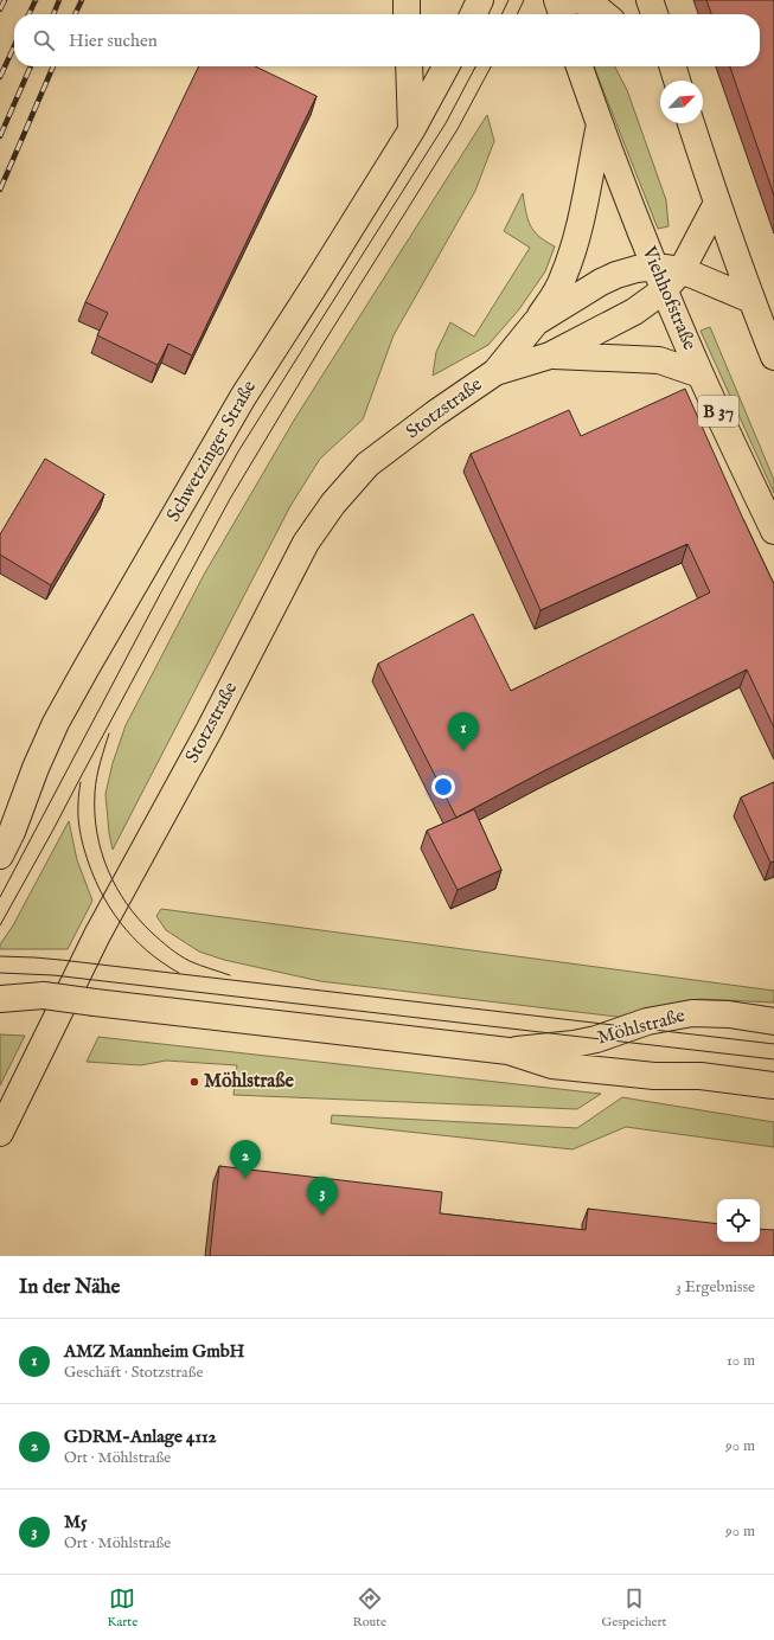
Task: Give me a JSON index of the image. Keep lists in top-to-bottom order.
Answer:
{
  "streets": {
    "main road": [
      "Viehhofstraße",
      "Stotzstraße",
      "B 37",
      "Schwetzinger Straße",
      "Möhlstraße"
    ]
  },
  "crossings": [
    ["Viehhofstraße", "Stotzstraße"]
  ],
  "places": ["Möhlstraße"],
  "north": "top right",
  "page": {
    "search": "Hier suchen",
    "pins": ["1", "2", "3"],
    "heading": ["In der Nähe", "3 Ergebnisse"],
    "list": [
      {
        "mark": "1",
        "name": "AMZ Mannheim GmbH",
        "note": "Geschäft · Stotzstraße",
        "value": "10 m"
      },
      {
        "mark": "2",
        "name": "GDRM-Anlage 4112",
        "note": "Ort · Möhlstraße",
        "value": "90 m"
      },
      {
        "mark": "3",
        "name": "M5",
        "note": "Ort · Möhlstraße",
        "value": "90 m"
      }
    ],
    "nav": ["Karte", "Route", "Gespeichert"]
  }
}
